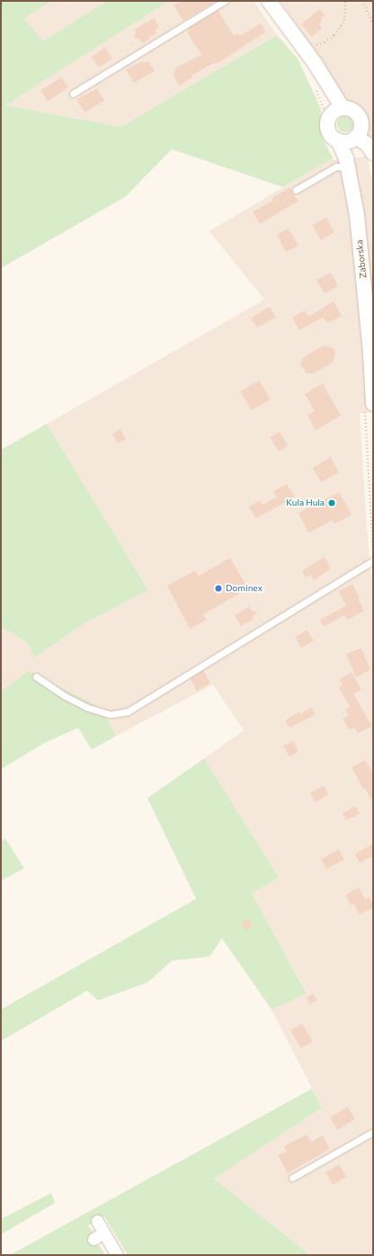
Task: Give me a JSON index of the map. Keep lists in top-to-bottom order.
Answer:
{
  "streets": {
    "street": ["Zaborska"]
  },
  "places": ["Kula Hula", "Dominex"]
}
